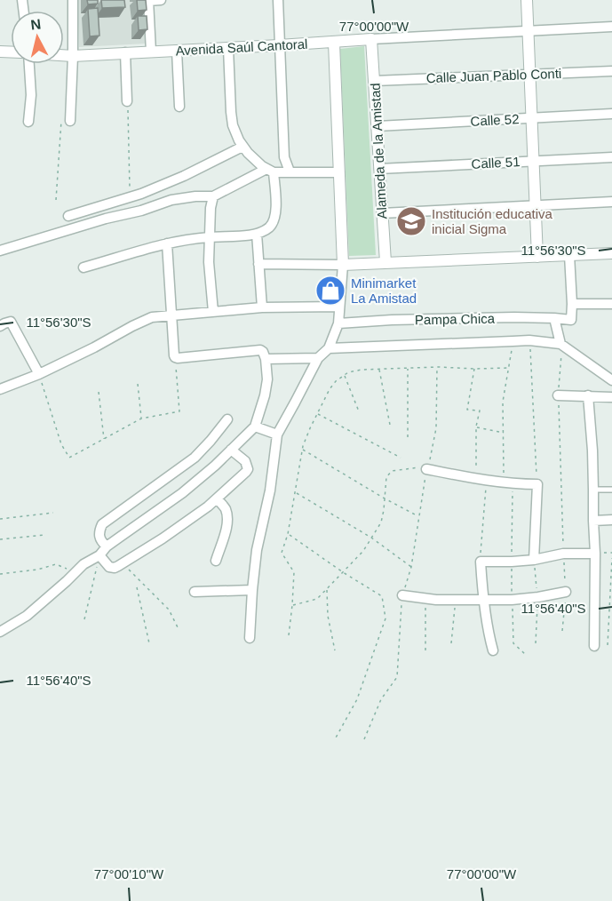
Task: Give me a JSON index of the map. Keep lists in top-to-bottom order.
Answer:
{
  "streets": {
    "street": [
      "Avenida Saúl Cantoral",
      "Calle Juan Pablo Conti",
      "Calle 52",
      "Alameda de la Amistad",
      "Calle 51",
      "Pampa Chica"
    ]
  },
  "crossings": [
    ["Avenida Saúl Cantoral", "Alameda de la Amistad"],
    ["Calle Juan Pablo Conti", "Alameda de la Amistad"],
    ["Calle 52", "Alameda de la Amistad"],
    ["Alameda de la Amistad", "Calle 51"]
  ],
  "places": {
    "school or university": ["Institución educativa inicial Sigma"],
    "shop": ["Minimarket La Amistad"]
  },
  "north": "top",
  "coordinates": [
    "77°00'00\"W",
    "11°56'30\"S",
    "11°56'40\"S",
    "77°00'10\"W"
  ]
}
